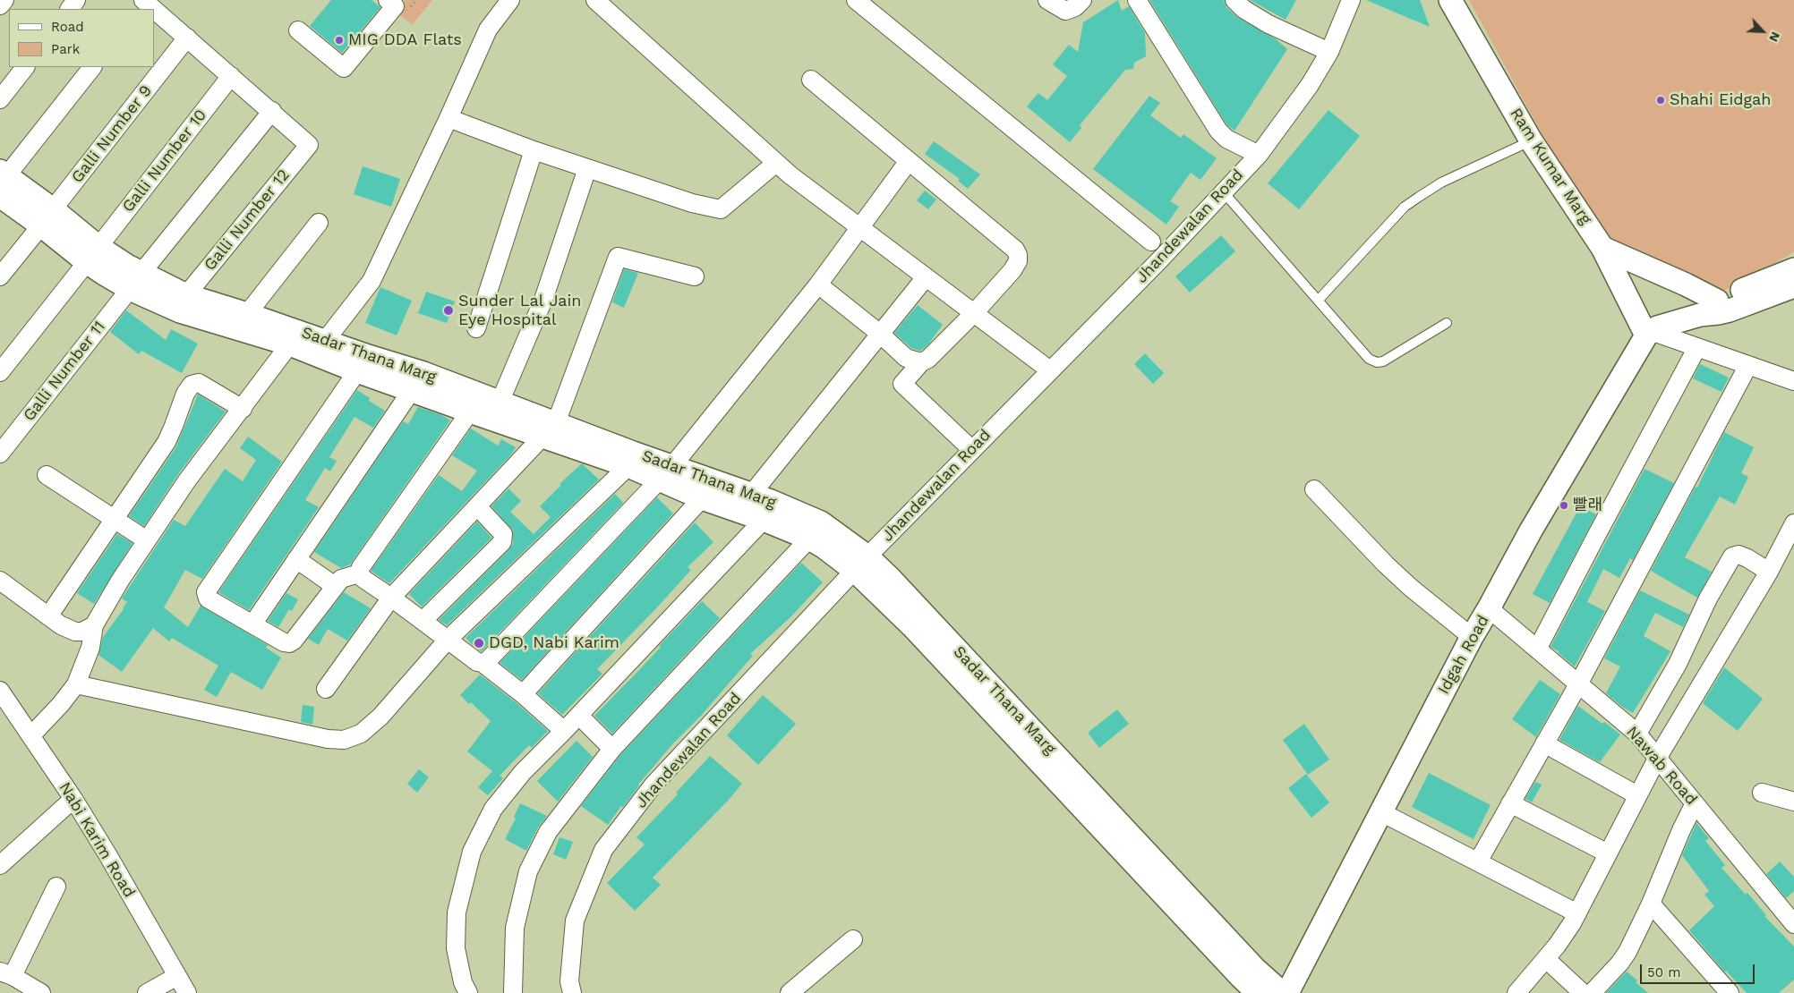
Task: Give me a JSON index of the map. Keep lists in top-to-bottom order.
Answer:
{
  "streets": {
    "street": [
      "Galli Number 9",
      "Galli Number 10",
      "Ram Kumar Marg",
      "Galli Number 12",
      "Jhandewalan Road",
      "Sadar Thana Marg",
      "Galli Number 11",
      "Idgah Road",
      "Nawab Road",
      "Nabi Karim Road"
    ]
  },
  "crossings": [
    ["Galli Number 9", "Sadar Thana Marg"],
    ["Galli Number 10", "Sadar Thana Marg"],
    ["Ram Kumar Marg", "Idgah Road"],
    ["Galli Number 12", "Sadar Thana Marg"],
    ["Galli Number 12", "Galli Number 11"],
    ["Jhandewalan Road", "Sadar Thana Marg"],
    ["Sadar Thana Marg", "Galli Number 11"],
    ["Idgah Road", "Nawab Road"]
  ],
  "places": [
    "MIG DDA Flats",
    "Shahi Eidgah",
    "Sunder Lal Jain Eye Hospital",
    "빨래",
    "DGD, Nabi Karim"
  ],
  "legend": ["Road", "Park"],
  "scale_bar": "50 m",
  "north": "bottom right"
}
